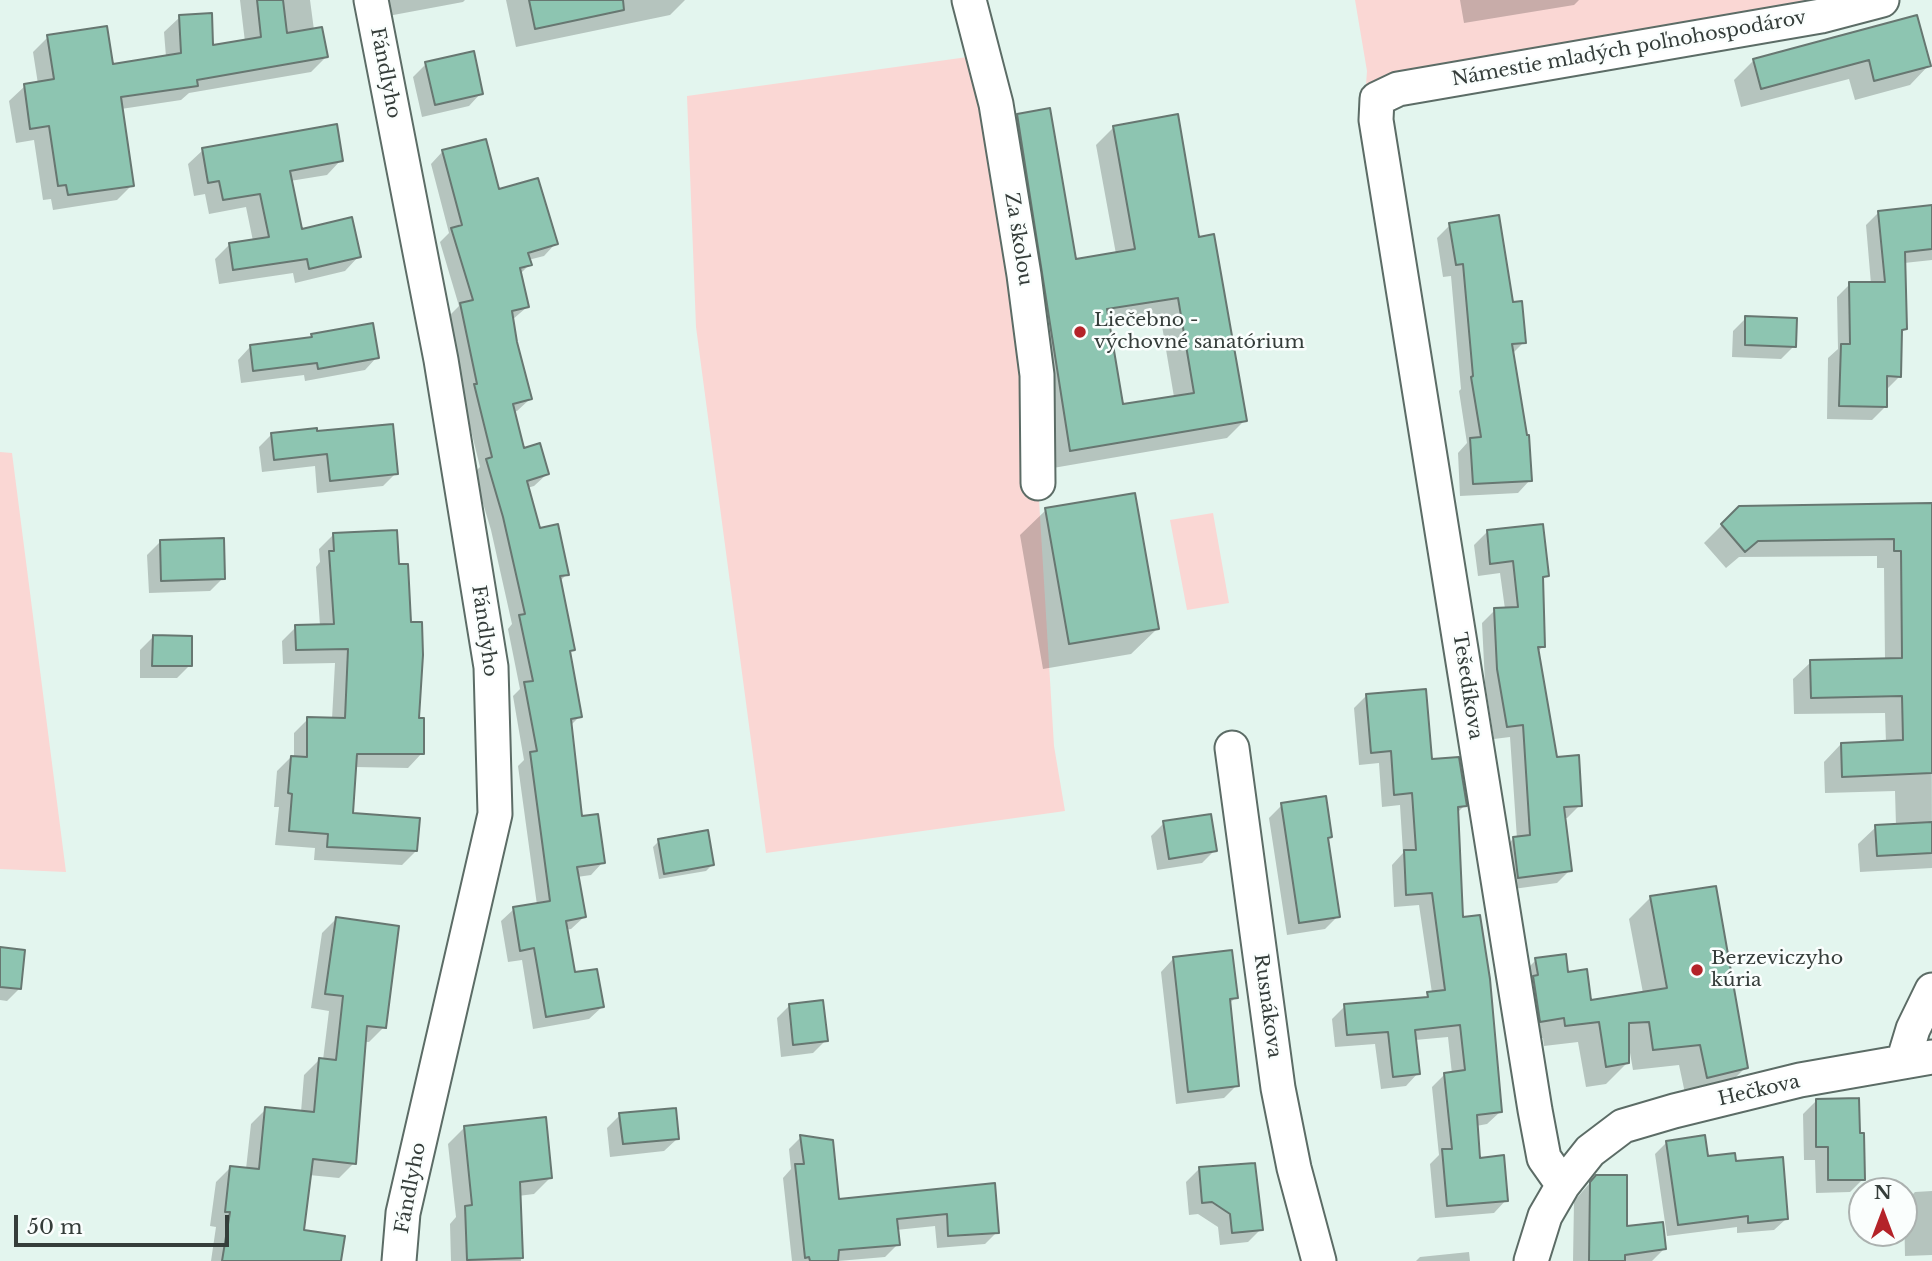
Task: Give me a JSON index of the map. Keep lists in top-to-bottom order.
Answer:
{
  "streets": {
    "street": [
      "Námestie mladých poľnohospodárov",
      "Fándlyho",
      "Za školou",
      "Tešedíkova",
      "Rusnákova",
      "Hečkova"
    ]
  },
  "crossings": [
    ["Námestie mladých poľnohospodárov", "Tešedíkova"],
    ["Tešedíkova", "Hečkova"]
  ],
  "places": ["Liečebno - výchovné sanatórium", "Berzeviczyho kúria"],
  "scale_bar": "50 m",
  "north": "top"
}
